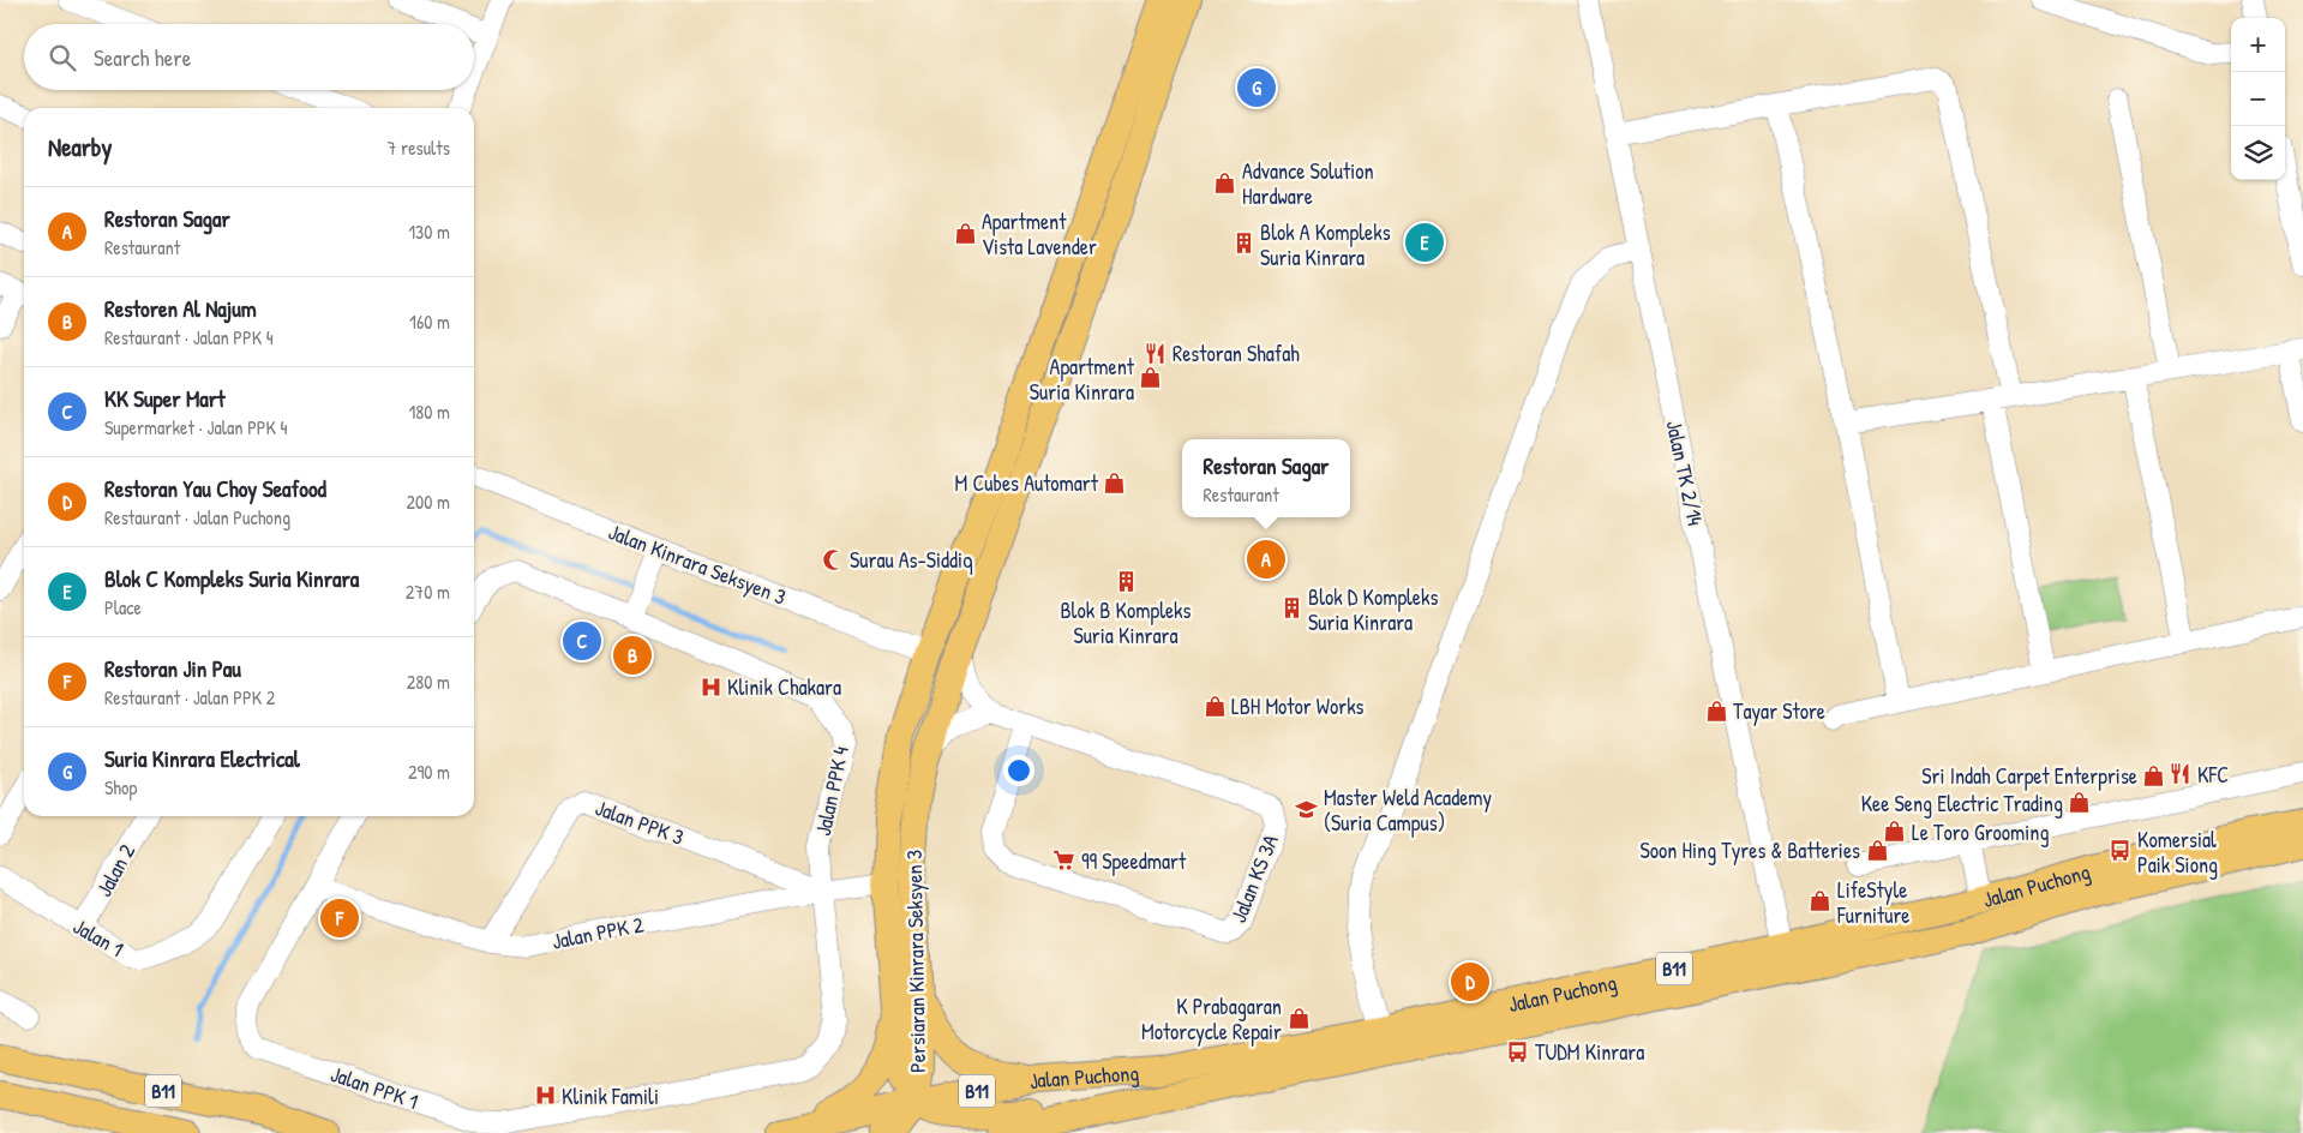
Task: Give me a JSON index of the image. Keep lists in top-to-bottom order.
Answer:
{
  "streets": {
    "main road": ["Jalan Puchong", "Persiaran Kinrara Seksyen 3", "B11"],
    "street": [
      "Jalan TK 2/14",
      "Jalan Kinrara Seksyen 3",
      "Jalan PPK 4",
      "Jalan PPK 3",
      "Jalan 2",
      "Jalan KS 3A",
      "Jalan PPK 2",
      "Jalan 1",
      "Jalan PPK 1"
    ]
  },
  "crossings": [
    ["Jalan TK 2/14", "Jalan Puchong"],
    ["Jalan Kinrara Seksyen 3", "Persiaran Kinrara Seksyen 3"],
    ["Jalan PPK 4", "Jalan PPK 3"],
    ["Jalan PPK 4", "Jalan PPK 2"],
    ["Jalan PPK 4", "Jalan PPK 1"],
    ["Jalan PPK 3", "Jalan PPK 2"],
    ["Jalan PPK 3", "Jalan PPK 1"],
    ["Jalan 2", "Jalan 1"],
    ["Jalan KS 3A", "Persiaran Kinrara Seksyen 3"],
    ["Jalan Puchong", "Persiaran Kinrara Seksyen 3"],
    ["Jalan PPK 2", "Persiaran Kinrara Seksyen 3"],
    ["Jalan PPK 2", "Jalan PPK 1"]
  ],
  "places": {
    "shop": [
      "Advance Solution Hardware",
      "Apartment Vista Lavender",
      "Apartment Suria Kinrara",
      "M Cubes Automart",
      "LBH Motor Works",
      "Tayar Store",
      "Sri Indah Carpet Enterprise",
      "Kee Seng Electric Trading",
      "Le Toro Grooming",
      "Soon Hing Tyres & Batteries",
      "LifeStyle Furniture",
      "K Prabagaran Motorcycle Repair"
    ],
    "building": ["Blok A Kompleks Suria Kinrara", "Blok B Kompleks Suria Kinrara", "Blok D Kompleks Suria Kinrara"],
    "restaurant": ["Restoran Shafah", "KFC"],
    "mosque": ["Surau As-Siddiq"],
    "hospital": ["Klinik Chakara", "Klinik Famili"],
    "school or university": ["Master Weld Academy (Suria Campus)"],
    "bus stop": ["Komersial Paik Siong", "TUDM Kinrara"],
    "supermarket": ["99 Speedmart"]
  },
  "page": {
    "map_buttons": ["+", "−"],
    "search": "Search here",
    "pins": [
      "G",
      "E",
      "A",
      "C",
      "B",
      "F",
      "D"
    ],
    "heading": ["Nearby", "7 results"],
    "list": [
      {
        "mark": "A",
        "name": "Restoran Sagar",
        "note": "Restaurant",
        "value": "130 m"
      },
      {
        "mark": "B",
        "name": "Restoren Al Najum",
        "note": "Restaurant · Jalan PPK 4",
        "value": "160 m"
      },
      {
        "mark": "C",
        "name": "KK Super Mart",
        "note": "Supermarket · Jalan PPK 4",
        "value": "180 m"
      },
      {
        "mark": "D",
        "name": "Restoran Yau Choy Seafood",
        "note": "Restaurant · Jalan Puchong",
        "value": "200 m"
      },
      {
        "mark": "E",
        "name": "Blok C Kompleks Suria Kinrara",
        "note": "Place",
        "value": "270 m"
      },
      {
        "mark": "F",
        "name": "Restoran Jin Pau",
        "note": "Restaurant · Jalan PPK 2",
        "value": "280 m"
      },
      {
        "mark": "G",
        "name": "Suria Kinrara Electrical",
        "note": "Shop",
        "value": "290 m"
      }
    ],
    "popup": ["Restoran Sagar", "Restaurant"]
  }
}
